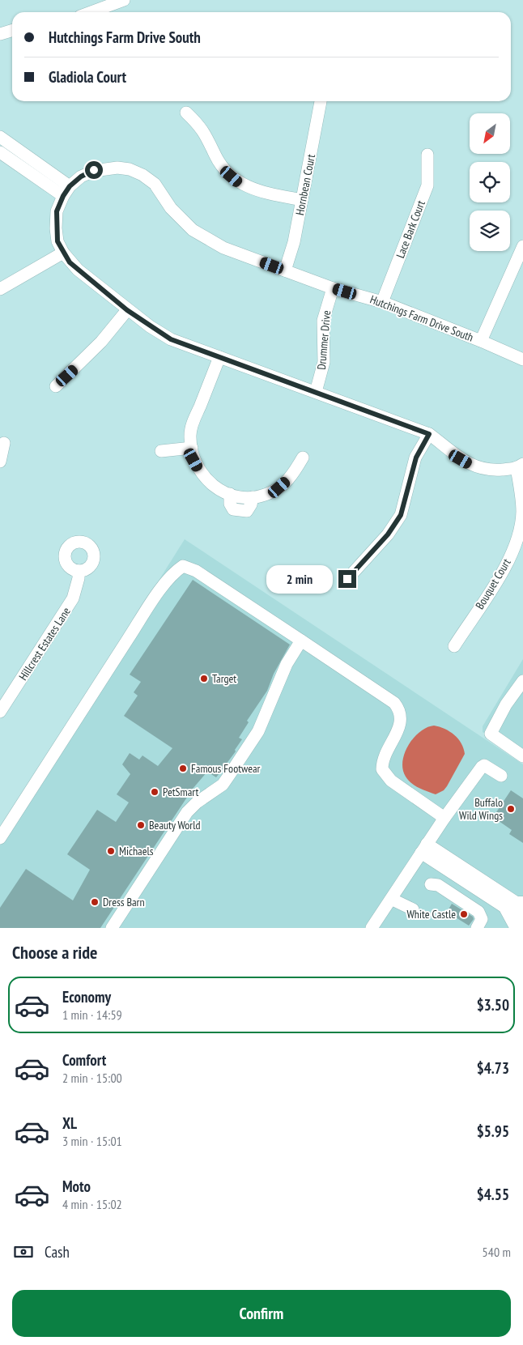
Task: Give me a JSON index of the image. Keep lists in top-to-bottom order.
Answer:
{
  "streets": {
    "street": [
      "Hornbean Court",
      "Lace Bark Court",
      "Hutchings Farm Drive South",
      "Drummer Drive",
      "Bouquet Court",
      "Hillcrest Estates Lane"
    ]
  },
  "crossings": [
    ["Hornbean Court", "Hutchings Farm Drive South"],
    ["Lace Bark Court", "Hutchings Farm Drive South"],
    ["Hutchings Farm Drive South", "Drummer Drive"]
  ],
  "places": [
    "Target",
    "Famous Footwear",
    "PetSmart",
    "Buffalo Wild Wings",
    "Beauty World",
    "Michaels",
    "Dress Barn",
    "White Castle"
  ],
  "north": "bottom left",
  "page": {
    "banner": ["Hutchings Farm Drive South", "Gladiola Court"],
    "bubble": "2 min",
    "heading": "Choose a ride",
    "list": [
      {
        "name": "Economy",
        "note": "1 min · 14:59",
        "value": "$3.50"
      },
      {
        "name": "Comfort",
        "note": "2 min · 15:00",
        "value": "$4.73"
      },
      {
        "name": "XL",
        "note": "3 min · 15:01",
        "value": "$5.95"
      },
      {
        "name": "Moto",
        "note": "4 min · 15:02",
        "value": "$4.55"
      }
    ],
    "pay": ["Cash", "540 m"],
    "buttons": "Confirm"
  }
}
